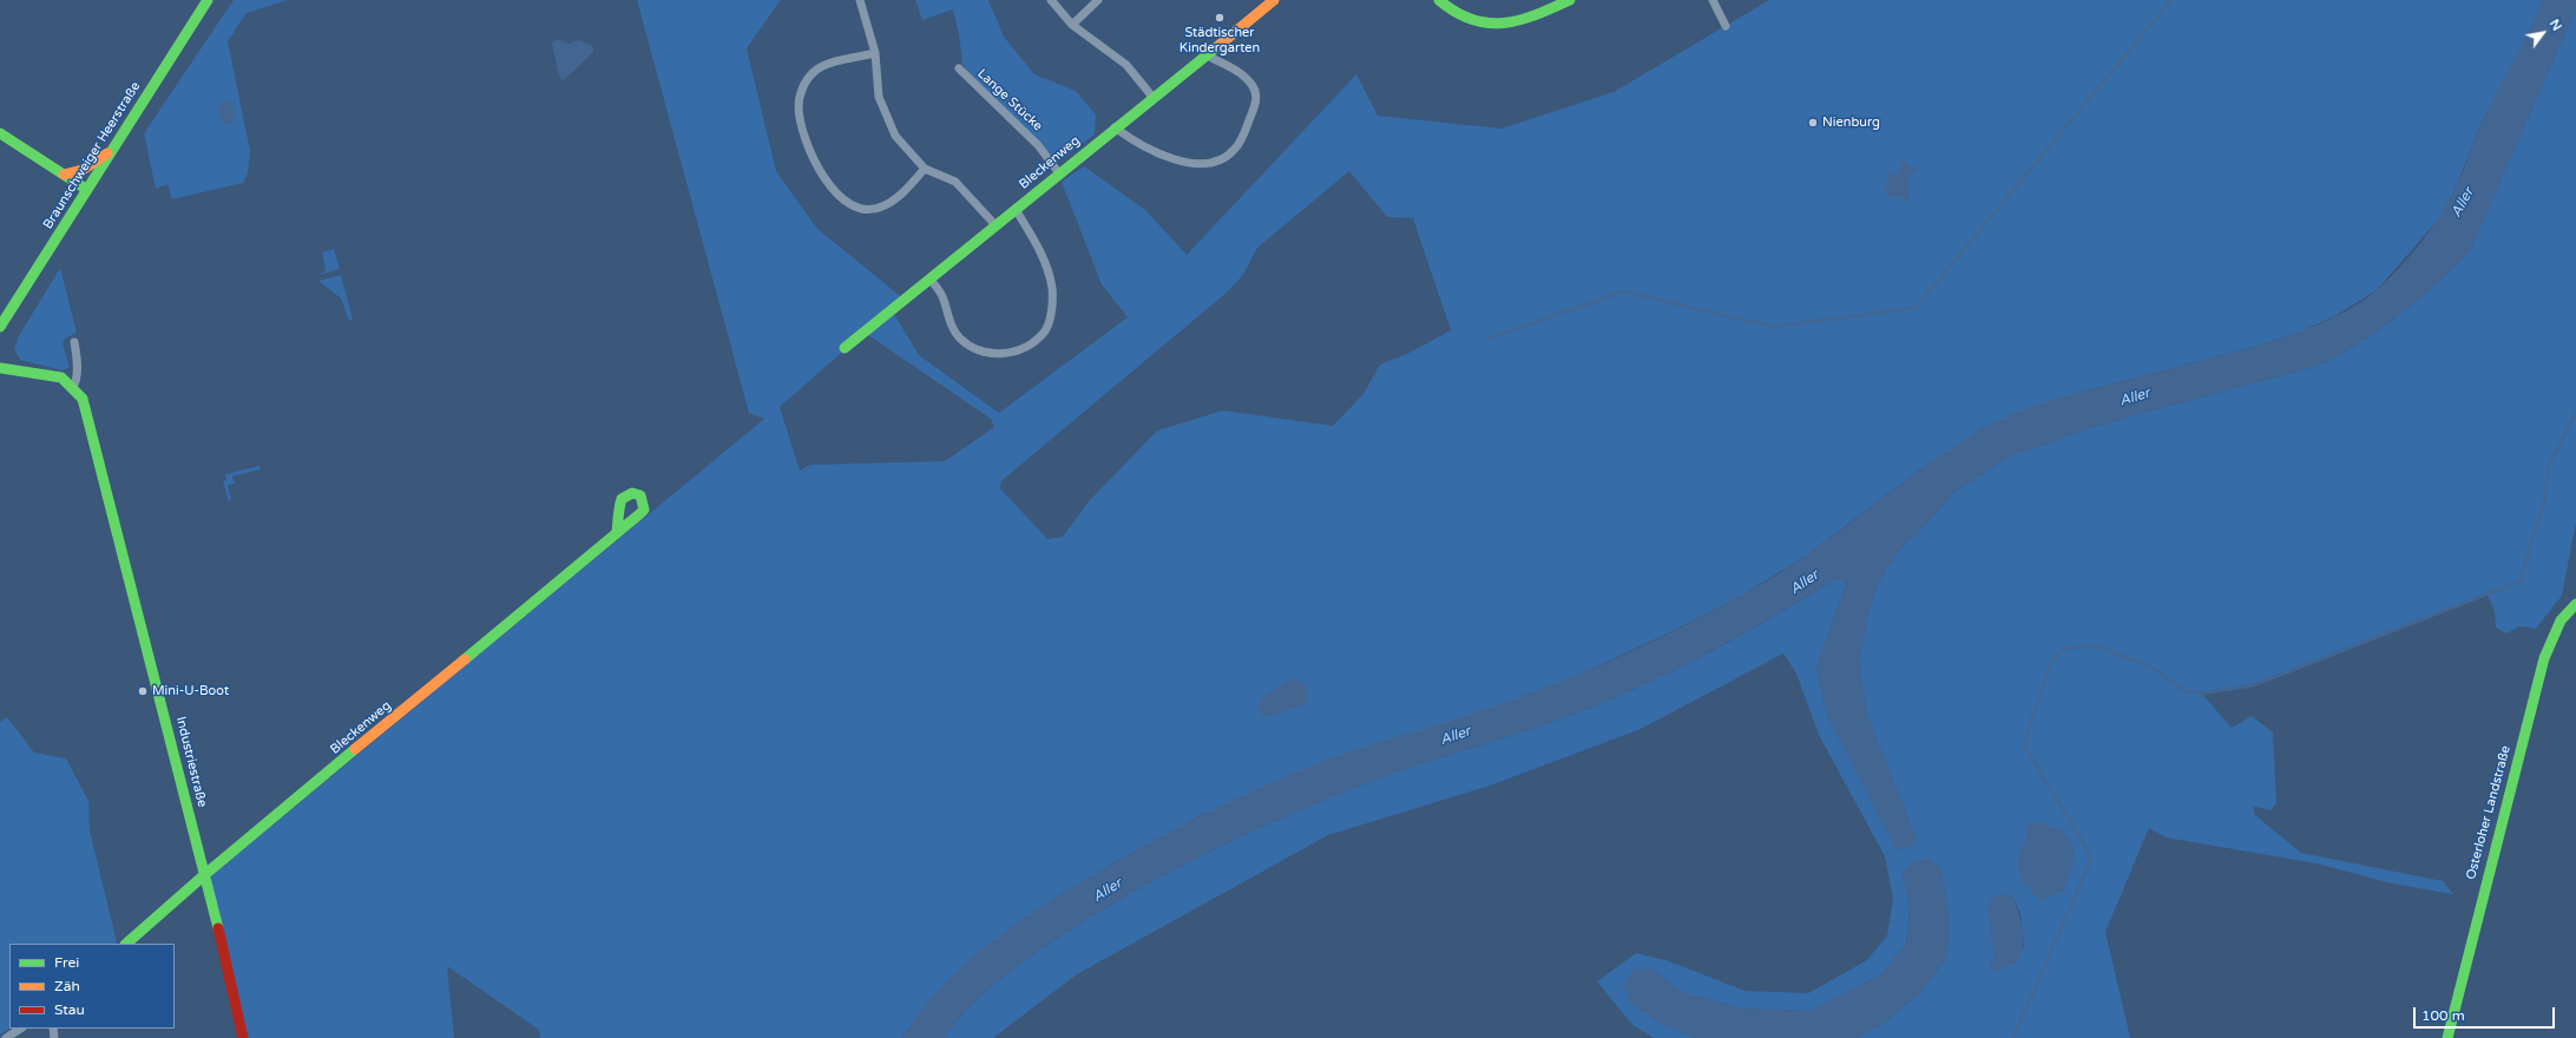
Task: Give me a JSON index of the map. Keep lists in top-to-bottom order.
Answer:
{
  "streets": {
    "street": [
      "Lange Stücke",
      "Braunschweiger Heerstraße",
      "Bleckenweg",
      "Industriestraße",
      "Osterloher Landstraße"
    ]
  },
  "crossings": [
    ["Lange Stücke", "Bleckenweg"],
    ["Bleckenweg", "Industriestraße"]
  ],
  "water": ["Aller"],
  "places": ["Städtischer Kindergarten", "Nienburg", "Mini-U-Boot"],
  "legend": ["Frei", "Zäh", "Stau"],
  "scale_bar": "100 m",
  "north": "top right"
}
